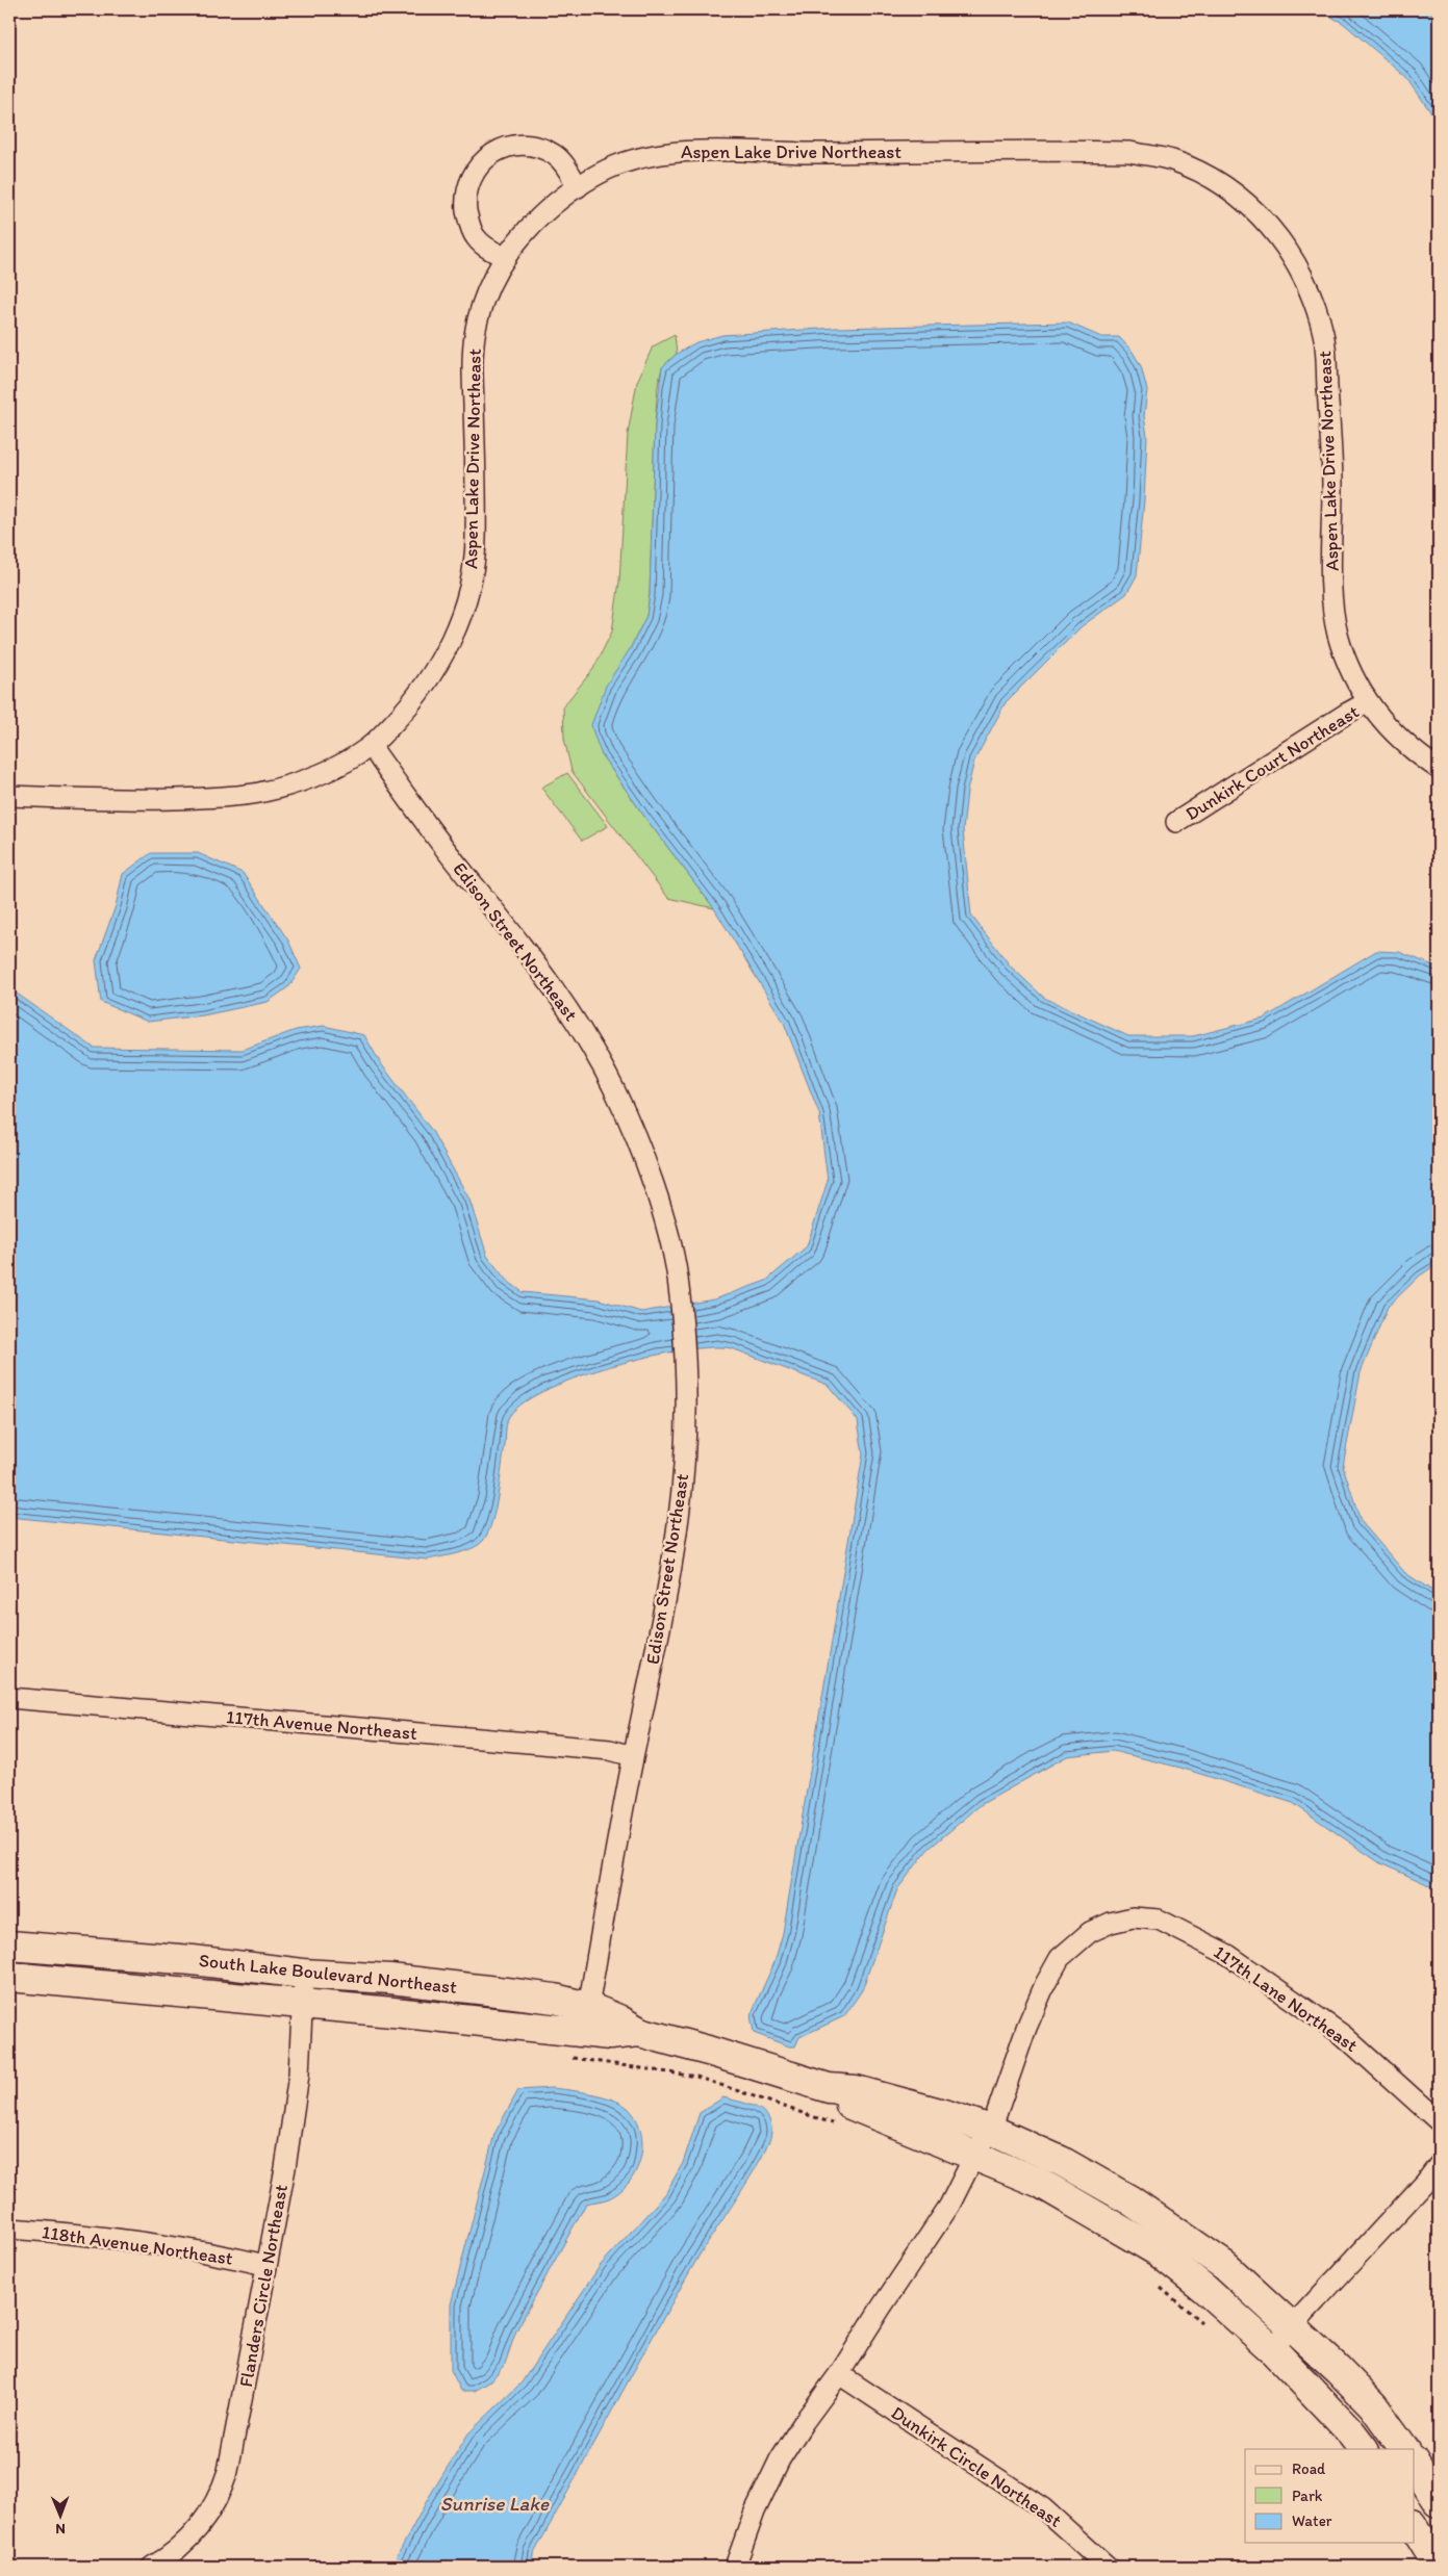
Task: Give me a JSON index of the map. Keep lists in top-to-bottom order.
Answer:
{
  "streets": {
    "street": [
      "Aspen Lake Drive Northeast",
      "Dunkirk Court Northeast",
      "Edison Street Northeast",
      "117th Avenue Northeast",
      "South Lake Boulevard Northeast",
      "117th Lane Northeast",
      "118th Avenue Northeast",
      "Flanders Circle Northeast",
      "Dunkirk Circle Northeast"
    ]
  },
  "crossings": [
    ["Aspen Lake Drive Northeast", "Dunkirk Court Northeast"],
    ["Aspen Lake Drive Northeast", "Edison Street Northeast"],
    ["Edison Street Northeast", "117th Avenue Northeast"],
    ["Edison Street Northeast", "South Lake Boulevard Northeast"],
    ["South Lake Boulevard Northeast", "117th Lane Northeast"],
    ["South Lake Boulevard Northeast", "Flanders Circle Northeast"],
    ["118th Avenue Northeast", "Flanders Circle Northeast"]
  ],
  "water": ["Sunrise Lake"],
  "legend": ["Road", "Park", "Water"],
  "north": "bottom"
}
